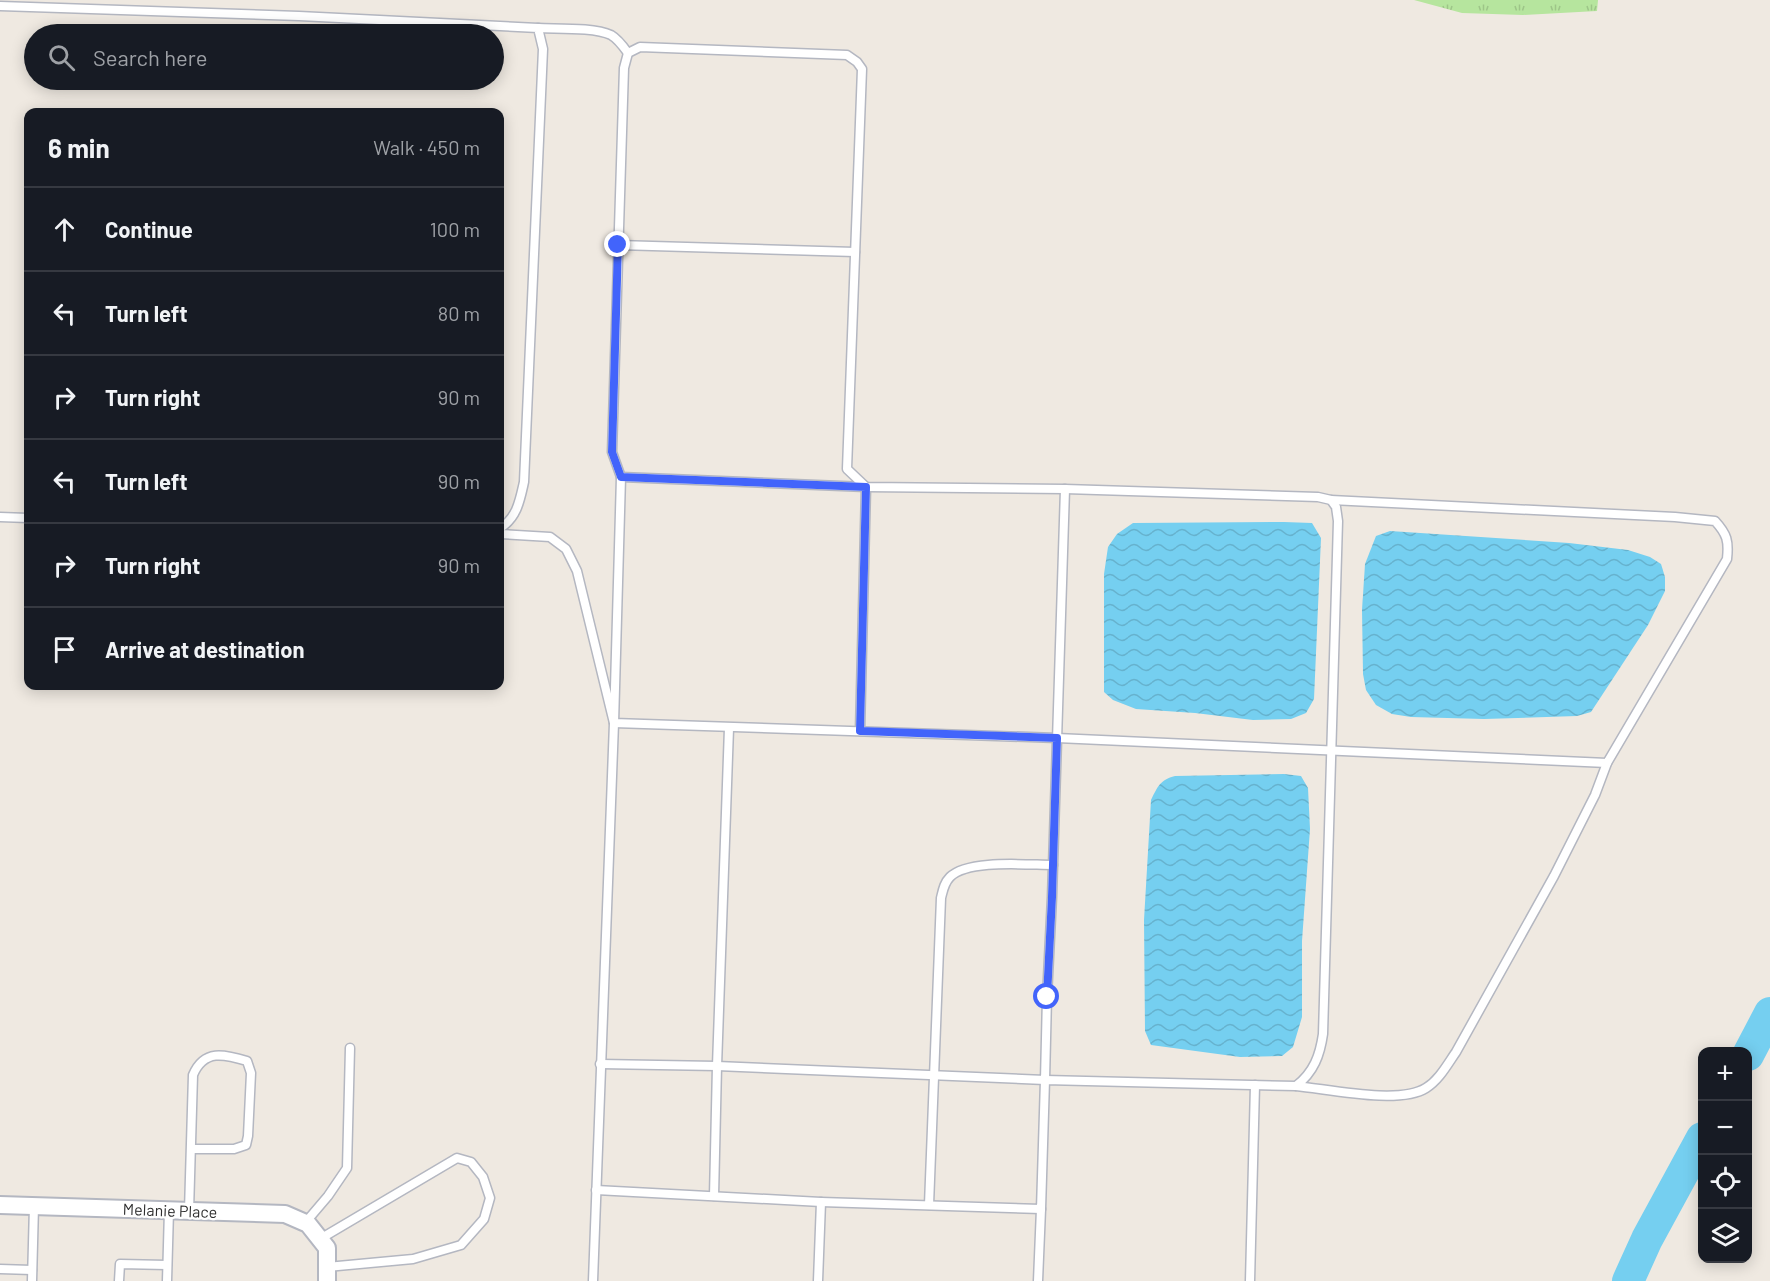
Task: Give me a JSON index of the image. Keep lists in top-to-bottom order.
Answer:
{
  "streets": {
    "street": ["Melanie Place"]
  },
  "page": {
    "search": "Search here",
    "heading": ["6 min", "Walk · 450 m"],
    "list": [
      ["Continue", "100 m"],
      ["Turn left", "80 m"],
      ["Turn right", "90 m"],
      ["Turn left", "90 m"],
      ["Turn right", "90 m"],
      "Arrive at destination"
    ],
    "map_buttons": ["+", "−"]
  }
}
